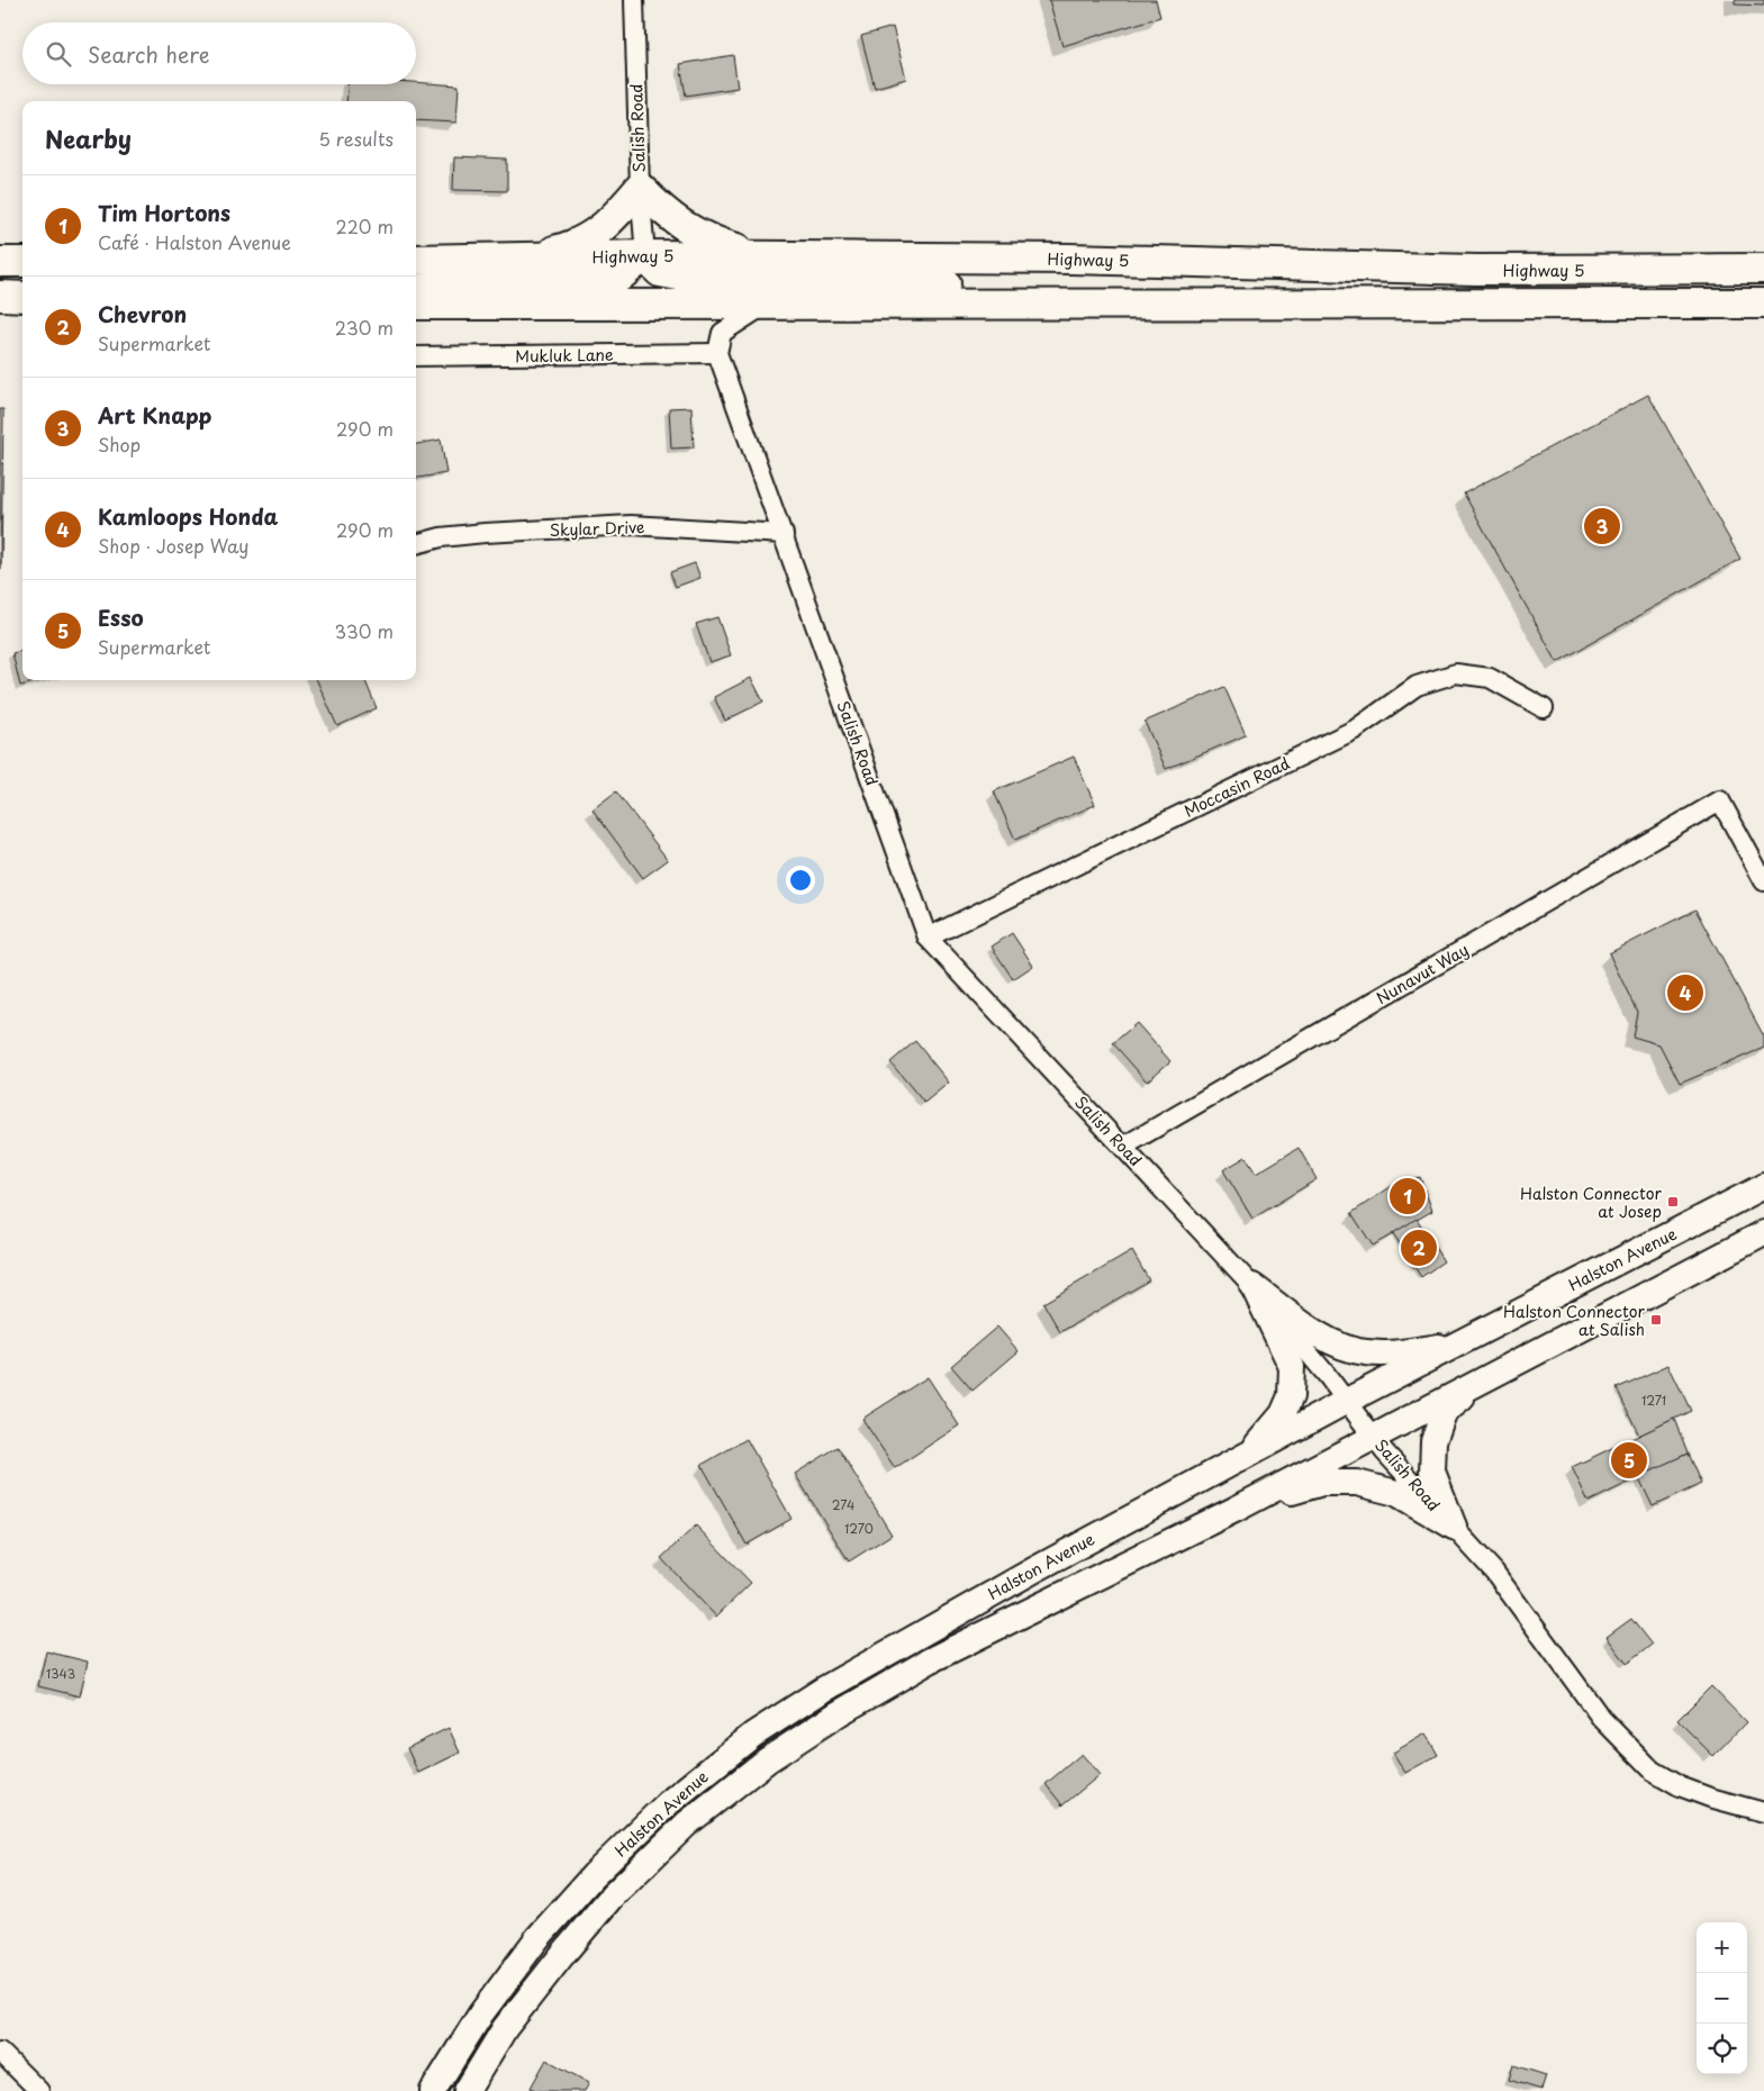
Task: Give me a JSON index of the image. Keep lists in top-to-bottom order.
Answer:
{
  "streets": {
    "highway": ["Highway 5"],
    "main road": ["Halston Avenue"],
    "street": [
      "Salish Road",
      "Mukluk Lane",
      "Skylar Drive",
      "Moccasin Road",
      "Nunavut Way"
    ]
  },
  "crossings": [
    ["Salish Road", "Highway 5"],
    ["Salish Road", "Mukluk Lane"],
    ["Salish Road", "Skylar Drive"],
    ["Salish Road", "Moccasin Road"],
    ["Salish Road", "Nunavut Way"],
    ["Salish Road", "Halston Avenue"]
  ],
  "places": {
    "transit": ["Halston Connector at Josep", "Halston Connector at Salish"]
  },
  "house_numbers": [
    "1271",
    "274",
    "1270",
    "1343"
  ],
  "page": {
    "search": "Search here",
    "heading": ["Nearby", "5 results"],
    "list": [
      {
        "mark": "1",
        "name": "Tim Hortons",
        "note": "Café · Halston Avenue",
        "value": "220 m"
      },
      {
        "mark": "2",
        "name": "Chevron",
        "note": "Supermarket",
        "value": "230 m"
      },
      {
        "mark": "3",
        "name": "Art Knapp",
        "note": "Shop",
        "value": "290 m"
      },
      {
        "mark": "4",
        "name": "Kamloops Honda",
        "note": "Shop · Josep Way",
        "value": "290 m"
      },
      {
        "mark": "5",
        "name": "Esso",
        "note": "Supermarket",
        "value": "330 m"
      }
    ],
    "pins": [
      "3",
      "4",
      "1",
      "2",
      "5"
    ],
    "map_buttons": ["+", "−"]
  }
}
